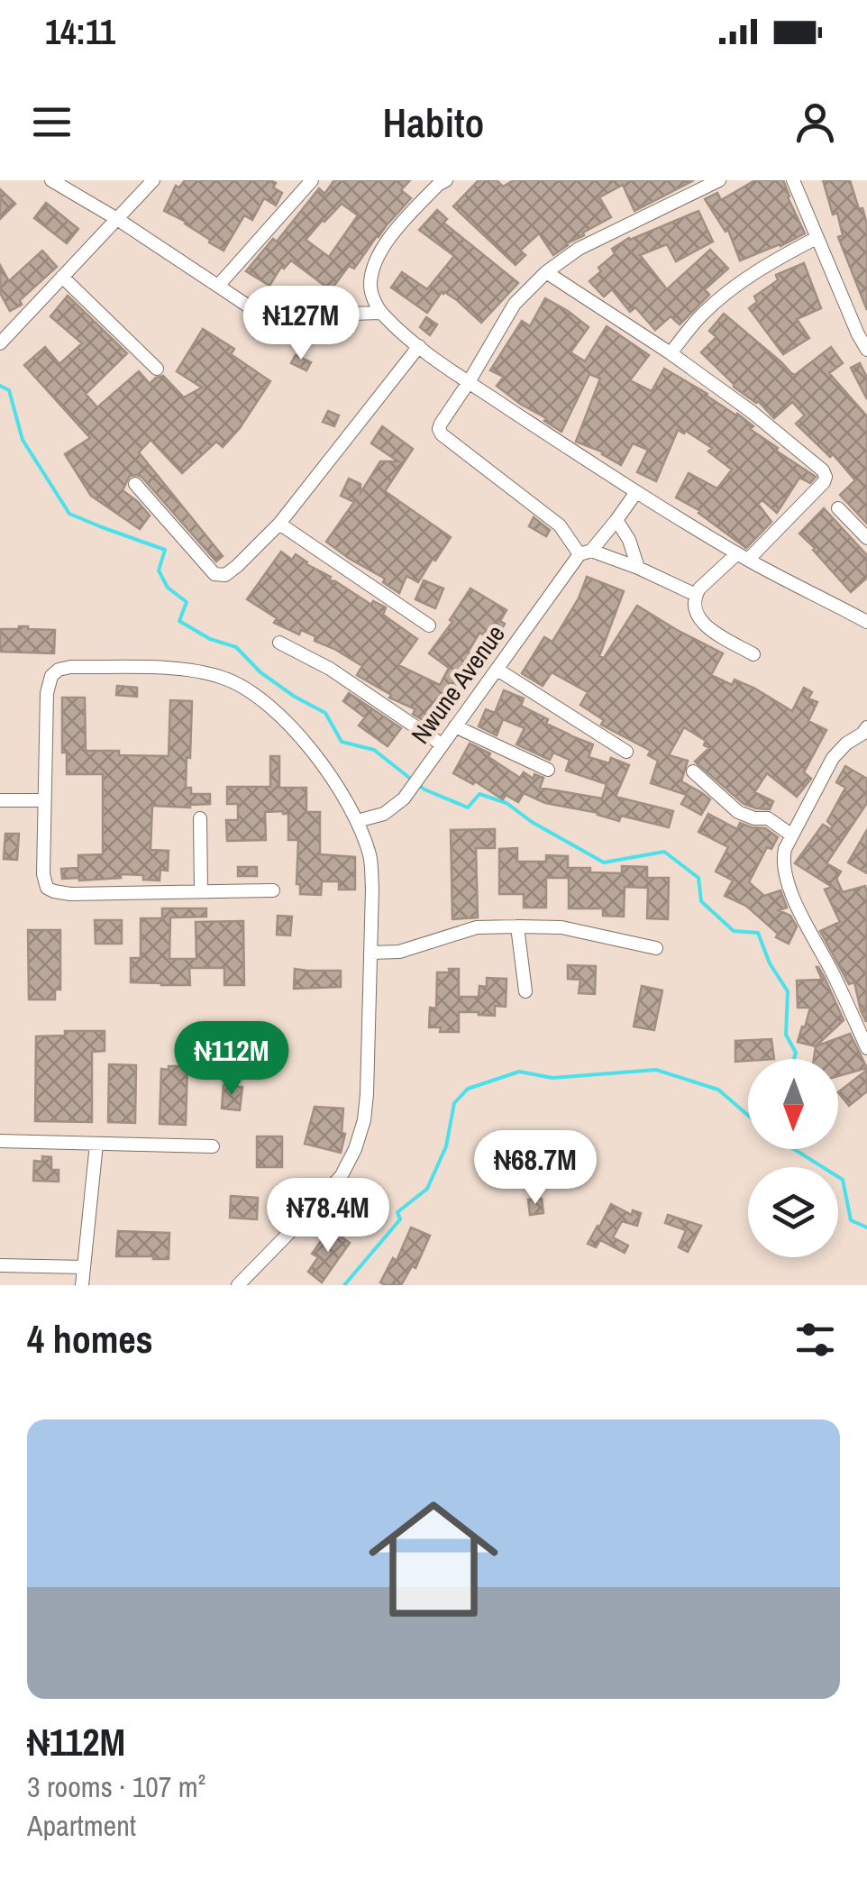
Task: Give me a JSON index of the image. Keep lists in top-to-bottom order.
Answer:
{
  "streets": {
    "street": ["Nwune Avenue"]
  },
  "north": "bottom",
  "page": {
    "status": "14:11",
    "header": "Habito",
    "price": [
      "₦127M",
      "₦112M",
      "₦68.7M",
      "₦78.4M"
    ],
    "heading": "4 homes",
    "list": [
      {
        "name": "₦112M",
        "note": "3 rooms · 107 m² · Apartment"
      }
    ]
  }
}
